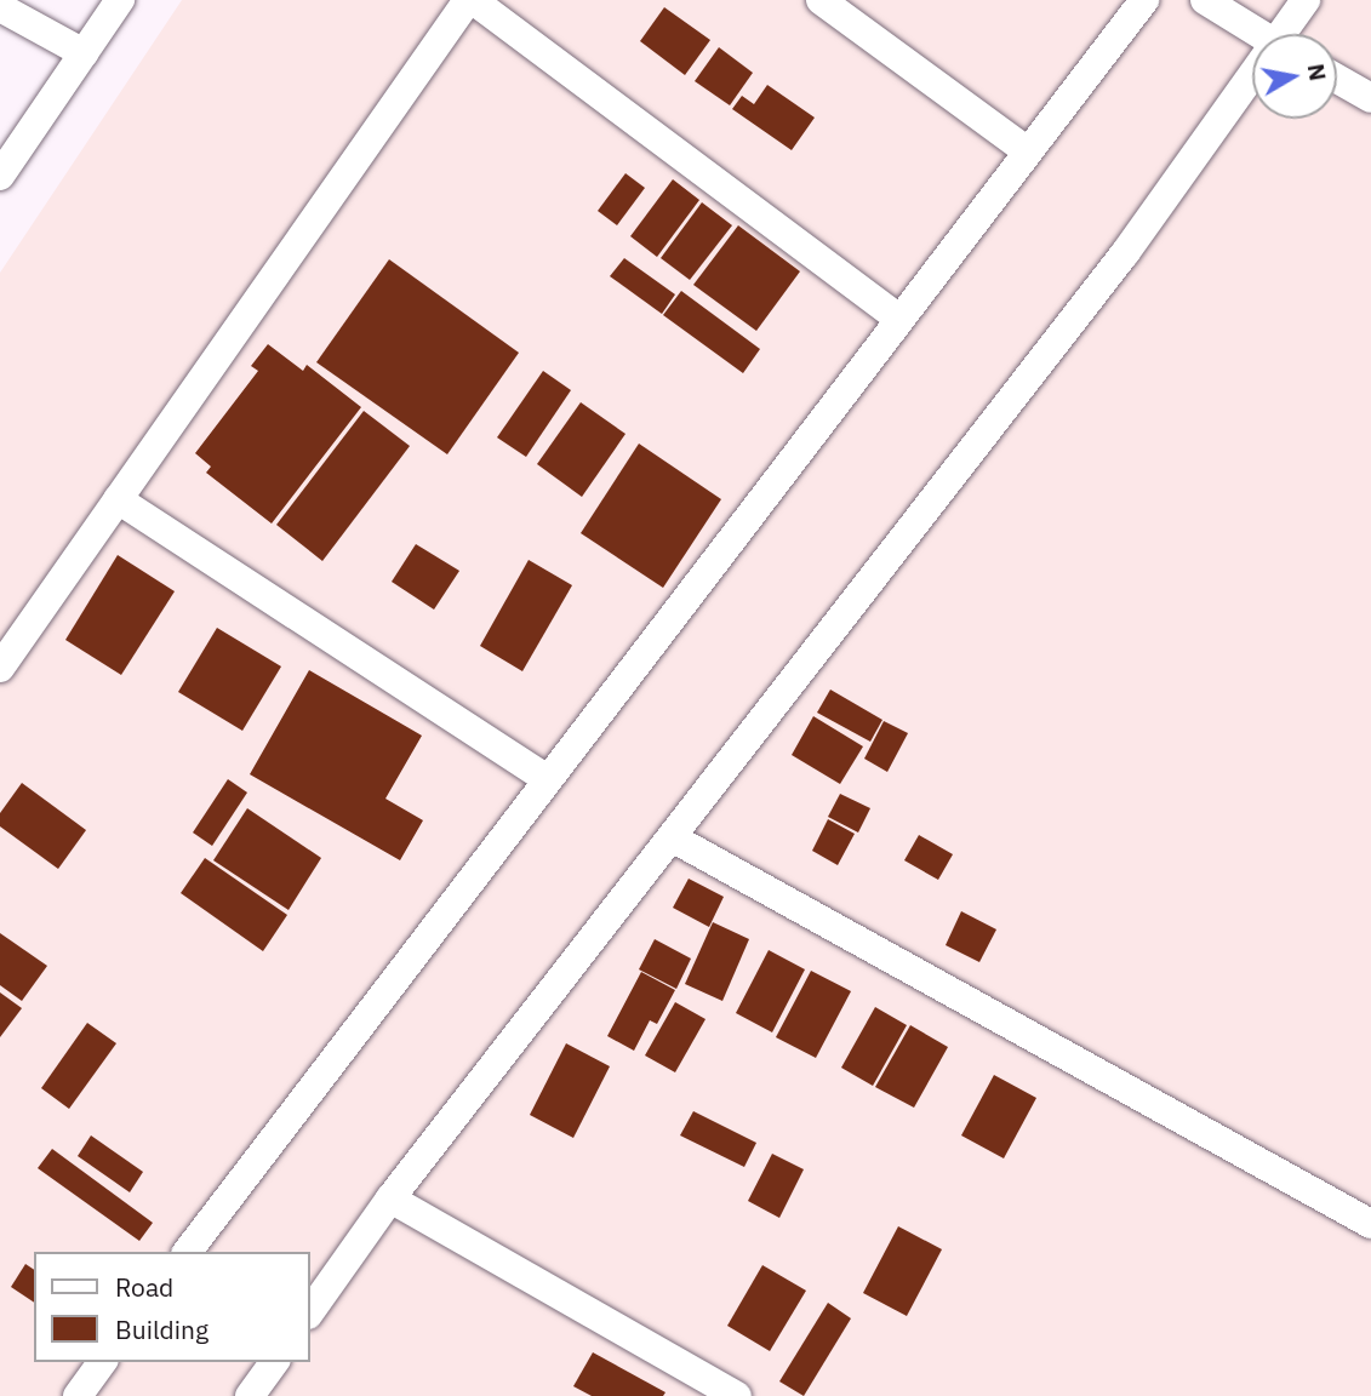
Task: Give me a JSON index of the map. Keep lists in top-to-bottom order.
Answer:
{
  "legend": ["Road", "Building"],
  "north": "right"
}
